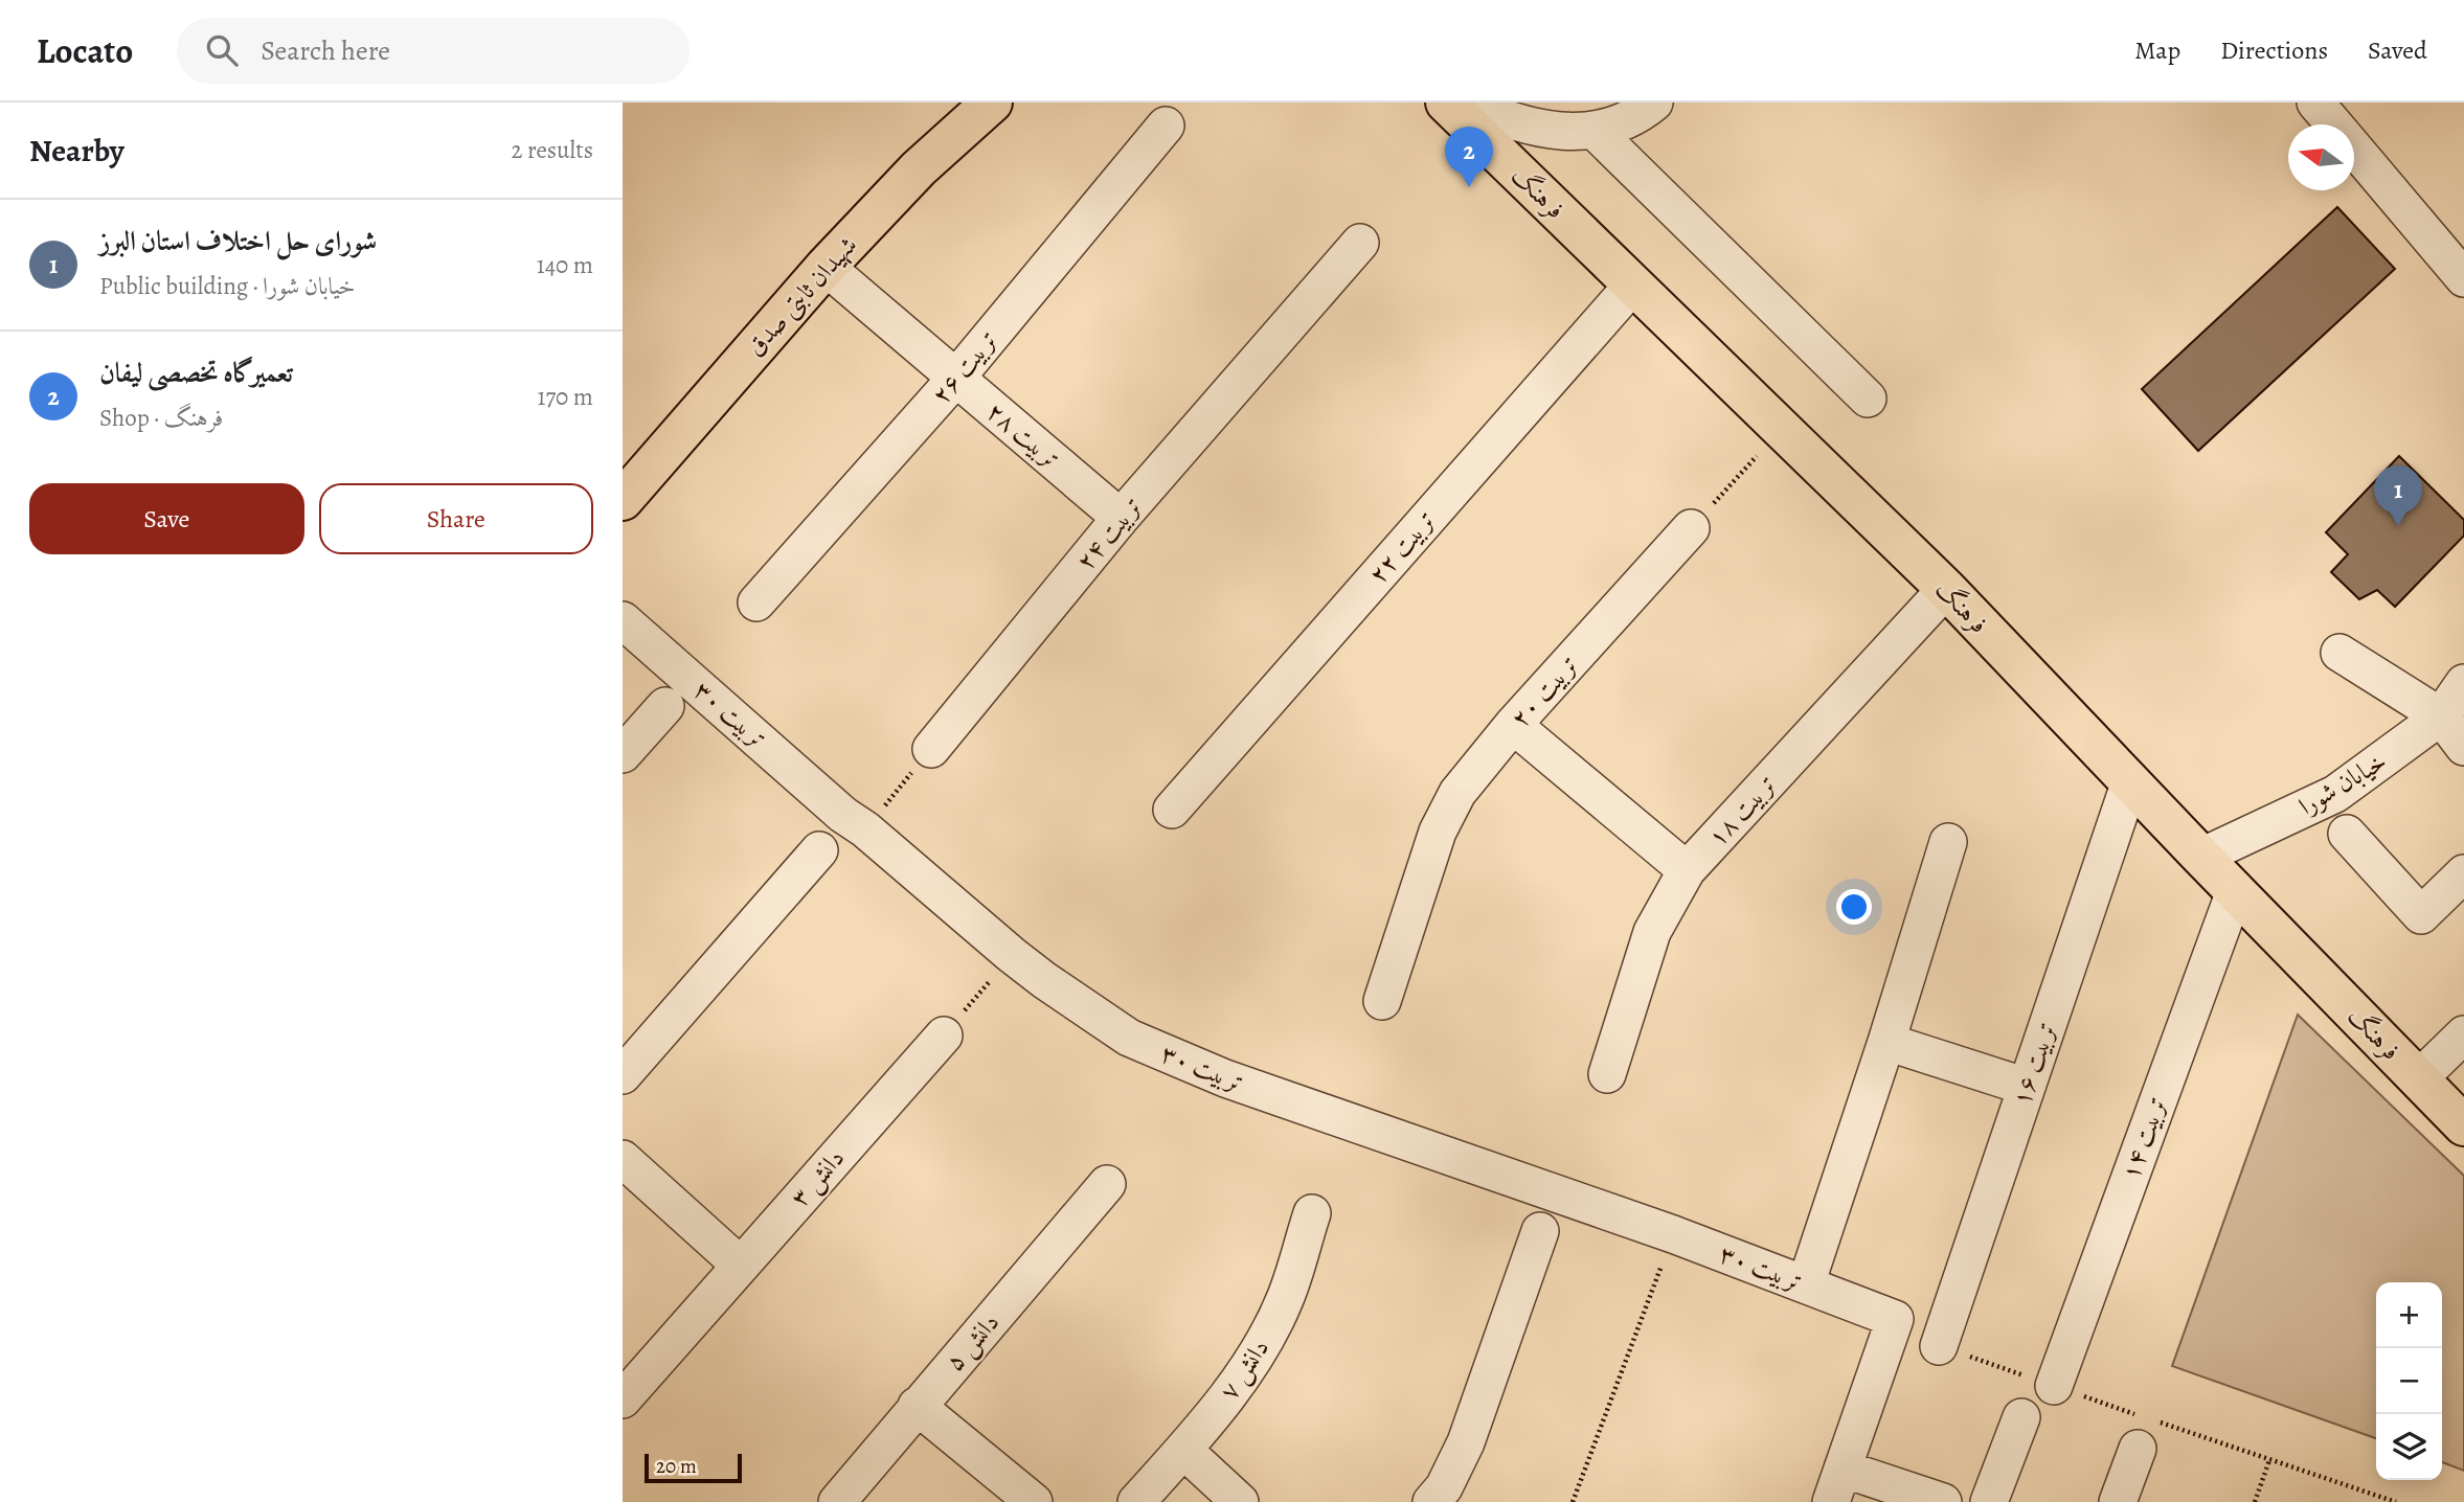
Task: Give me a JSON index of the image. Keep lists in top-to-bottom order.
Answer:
{
  "streets": {
    "main road": ["فرهنگ", "شهیدان ثابتی صدق"],
    "street": [
      "تربیت ۲۶",
      "تربیت ۲۸",
      "تربیت ۲۴",
      "تربیت ۲۲",
      "تربیت ۲۰",
      "تربیت ۳۰",
      "خیابان شورا",
      "تربیت ۱۸",
      "تربیت ۱۶",
      "تربیت ۱۴",
      "دانش ۳",
      "دانش ۵",
      "دانش ۷"
    ]
  },
  "crossings": [
    ["فرهنگ", "تربیت ۲۲"],
    ["فرهنگ", "خیابان شورا"],
    ["فرهنگ", "تربیت ۱۸"],
    ["فرهنگ", "تربیت ۱۶"],
    ["فرهنگ", "تربیت ۱۴"],
    ["شهیدان ثابتی صدق", "تربیت ۲۸"],
    ["تربیت ۲۶", "تربیت ۲۸"],
    ["تربیت ۲۸", "تربیت ۲۴"]
  ],
  "scale_bar": "20 m",
  "north": "left",
  "page": {
    "header": "Locato",
    "search": "Search here",
    "nav": ["Map", "Directions", "Saved"],
    "heading": ["Nearby", "2 results"],
    "pins": ["2", "1"],
    "list": [
      {
        "mark": "1",
        "name": "شورای حل اختلاف استان البرز",
        "note": "Public building · خیابان شورا",
        "value": "140 m"
      },
      {
        "mark": "2",
        "name": "تعمیرگاه تخصصی لیفان",
        "note": "Shop · فرهنگ",
        "value": "170 m"
      }
    ],
    "buttons": ["Save", "Share"],
    "map_buttons": ["+", "−"],
    "scale": "20 m"
  }
}
